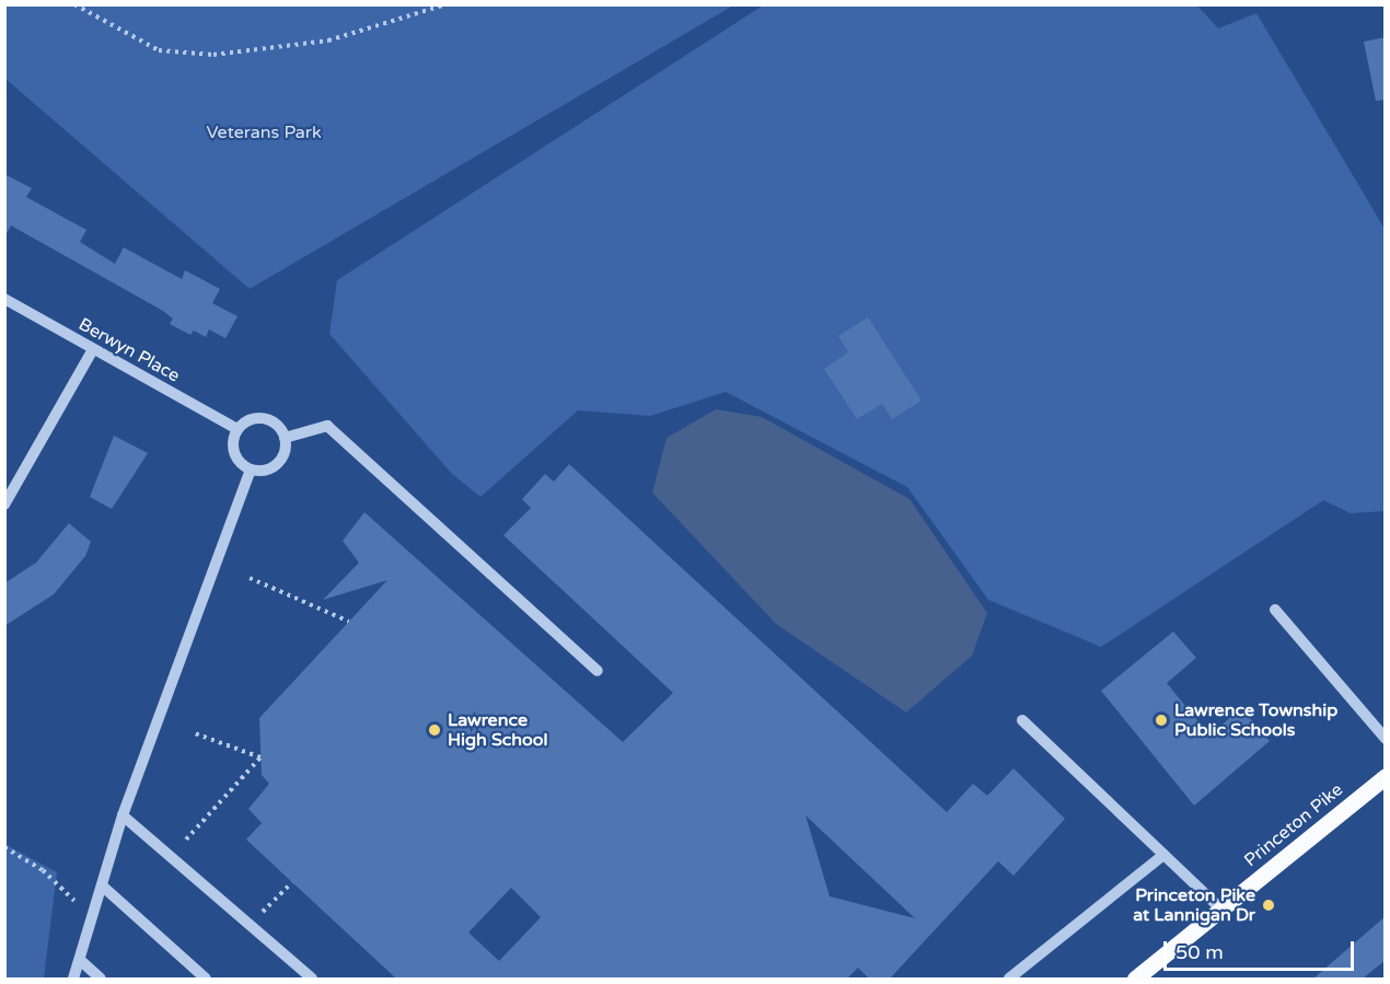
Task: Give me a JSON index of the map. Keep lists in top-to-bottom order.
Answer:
{
  "streets": {
    "main road": ["Princeton Pike"],
    "street": ["Berwyn Place"]
  },
  "parks": ["Veterans Park"],
  "places": ["Lawrence Township Public Schools", "Lawrence High School", "Princeton Pike at Lannigan Dr"],
  "scale_bar": "50 m"
}
